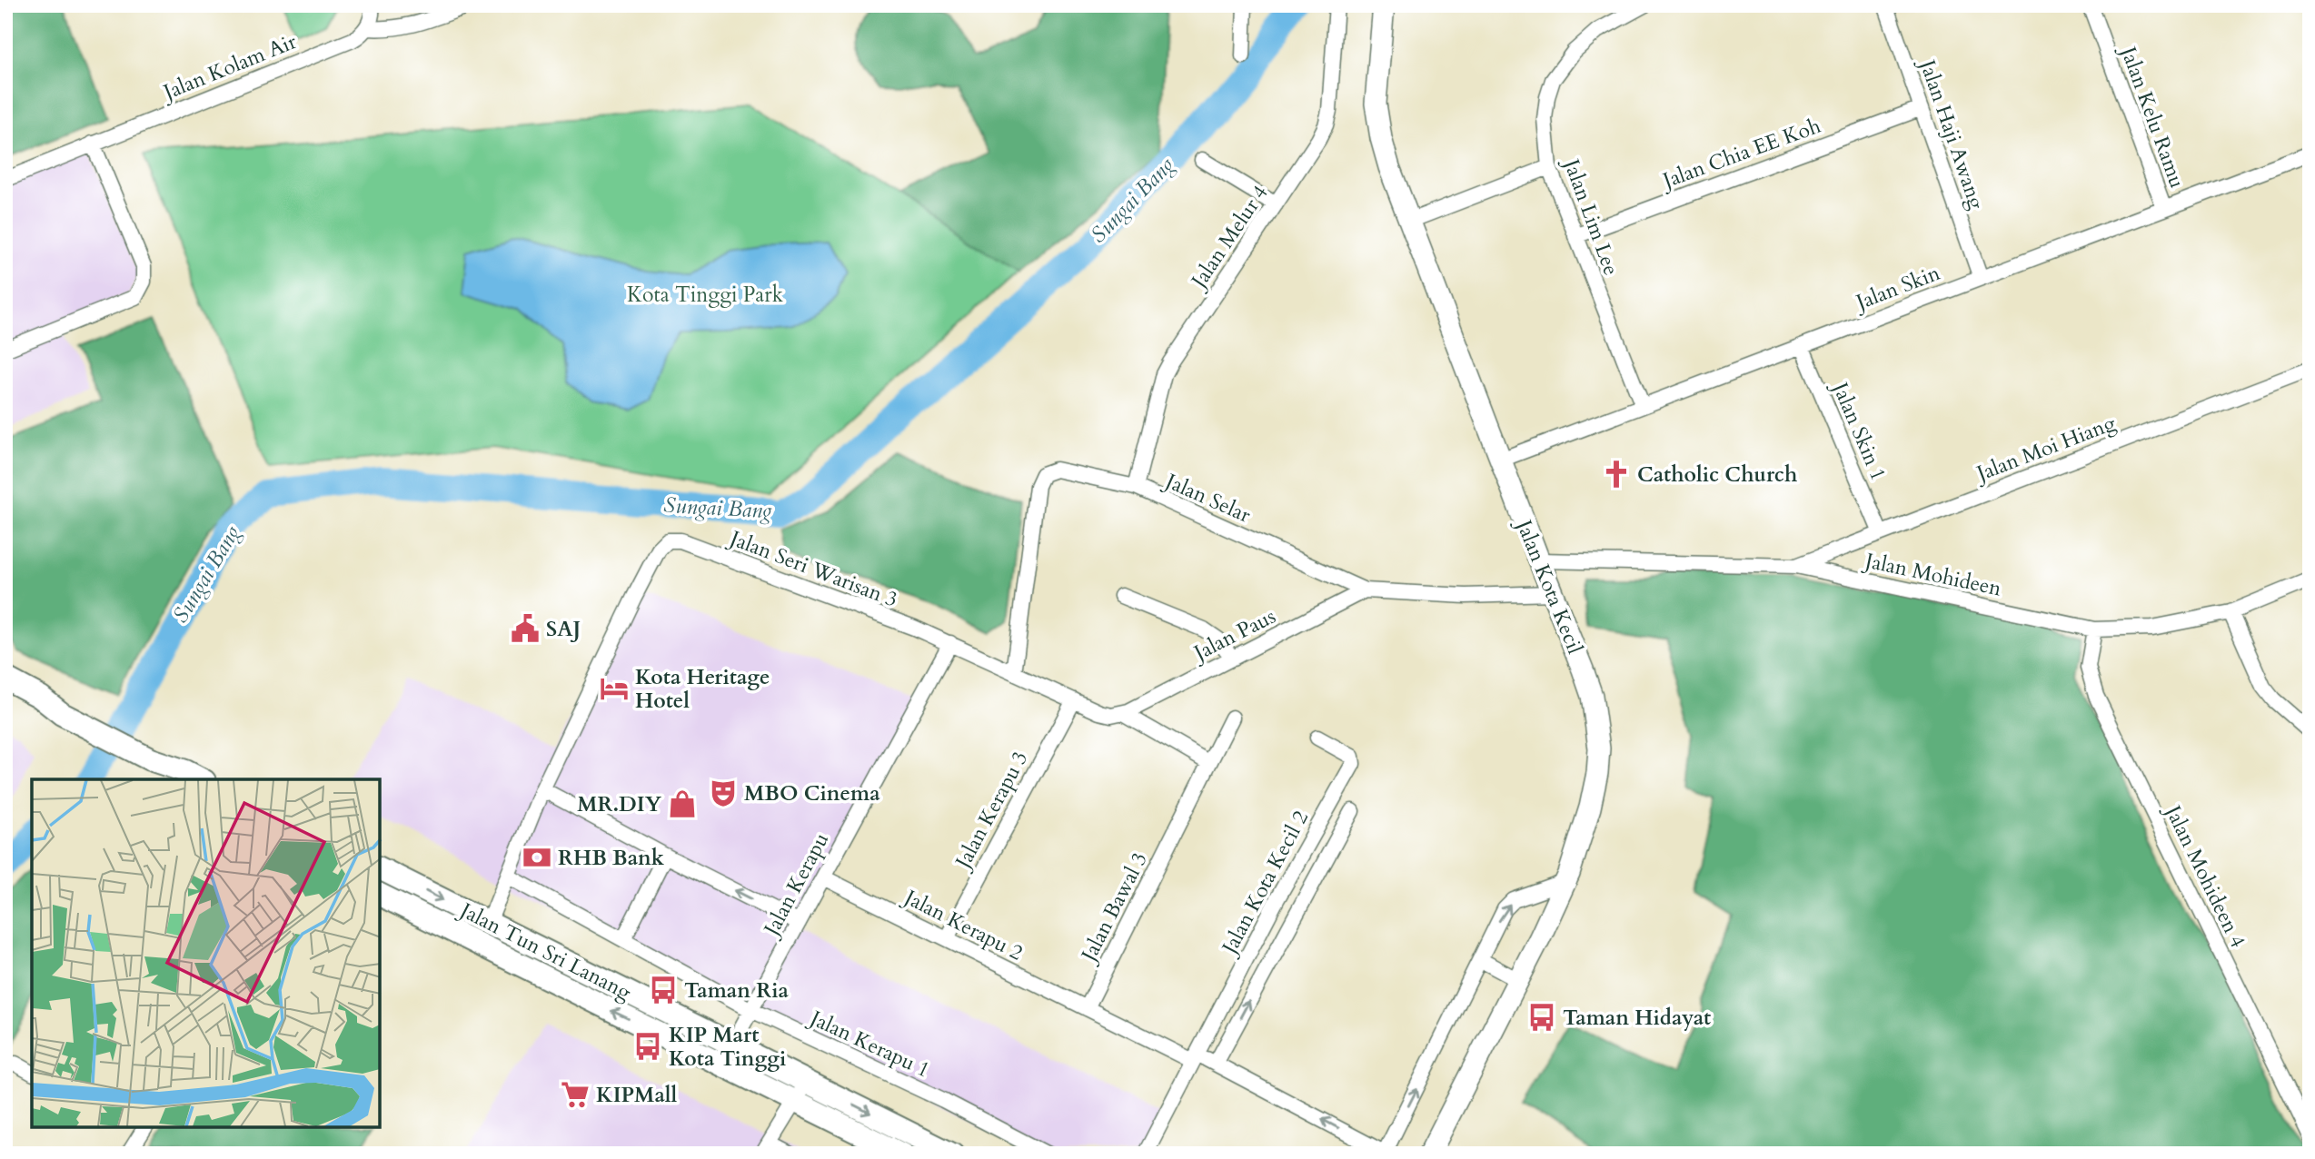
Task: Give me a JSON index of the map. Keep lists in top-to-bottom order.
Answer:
{
  "streets": {
    "main road": ["Jalan Tun Sri Lanang"],
    "street": [
      "Jalan Kolam Air",
      "Jalan Kelu Ramu",
      "Jalan Haji Awang",
      "Jalan Chia EE Koh",
      "Jalan Lim Lee",
      "Jalan Melur 4",
      "Jalan Skin",
      "Jalan Skin 1",
      "Jalan Moi Hiang",
      "Jalan Selar",
      "Jalan Seri Warisan 3",
      "Jalan Mohideen",
      "Jalan Kota Kecil",
      "Jalan Paus",
      "Jalan Kerapu 3",
      "Jalan Mohideen 4",
      "Jalan Kota Kecil 2",
      "Jalan Kerapu",
      "Jalan Bawal 3",
      "Jalan Kerapu 2",
      "Jalan Kerapu 1"
    ]
  },
  "crossings": [
    ["Jalan Kelu Ramu", "Jalan Skin"],
    ["Jalan Haji Awang", "Jalan Chia EE Koh"],
    ["Jalan Haji Awang", "Jalan Skin"],
    ["Jalan Chia EE Koh", "Jalan Lim Lee"],
    ["Jalan Lim Lee", "Jalan Skin"],
    ["Jalan Melur 4", "Jalan Selar"],
    ["Jalan Skin", "Jalan Skin 1"],
    ["Jalan Skin", "Jalan Kota Kecil"],
    ["Jalan Skin 1", "Jalan Moi Hiang"],
    ["Jalan Moi Hiang", "Jalan Mohideen"],
    ["Jalan Selar", "Jalan Seri Warisan 3"],
    ["Jalan Selar", "Jalan Kota Kecil"],
    ["Jalan Selar", "Jalan Paus"],
    ["Jalan Seri Warisan 3", "Jalan Paus"],
    ["Jalan Seri Warisan 3", "Jalan Kerapu 3"],
    ["Jalan Seri Warisan 3", "Jalan Kerapu"],
    ["Jalan Seri Warisan 3", "Jalan Tun Sri Lanang"],
    ["Jalan Seri Warisan 3", "Jalan Kerapu 1"],
    ["Jalan Mohideen", "Jalan Kota Kecil"],
    ["Jalan Mohideen", "Jalan Mohideen 4"],
    ["Jalan Kerapu 3", "Jalan Kerapu 2"],
    ["Jalan Kerapu", "Jalan Kerapu 2"],
    ["Jalan Kerapu", "Jalan Tun Sri Lanang"],
    ["Jalan Kerapu", "Jalan Kerapu 1"],
    ["Jalan Bawal 3", "Jalan Kerapu 2"]
  ],
  "water": ["Sungai Bang"],
  "parks": ["Kota Tinggi Park"],
  "places": {
    "church": ["Catholic Church"],
    "public building": ["SAJ"],
    "hotel": ["Kota Heritage Hotel"],
    "theatre": ["MBO Cinema"],
    "shop": ["MR.DIY"],
    "bank": ["RHB Bank"],
    "bus stop": ["Taman Ria", "Taman Hidayat", "KIP Mart Kota Tinggi"],
    "supermarket": ["KIPMall"]
  }
}
